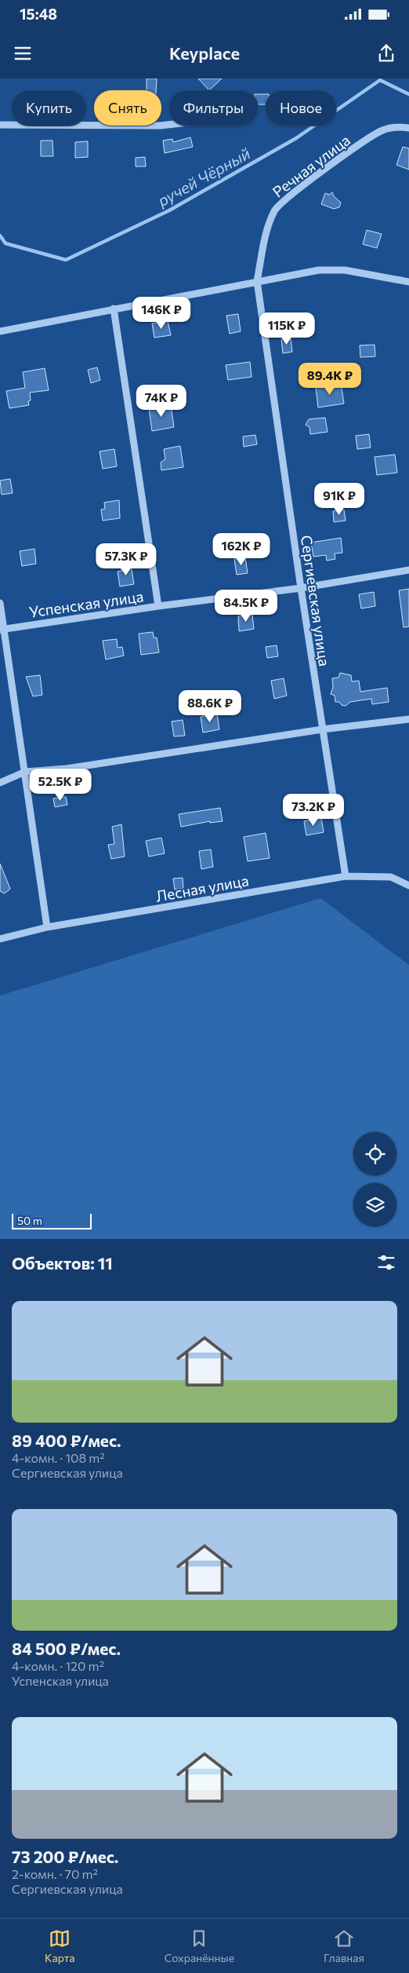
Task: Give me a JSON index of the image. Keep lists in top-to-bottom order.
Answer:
{
  "streets": {
    "street": [
      "Речная улица",
      "Сергиевская улица",
      "Успенская улица",
      "Лесная улица"
    ]
  },
  "crossings": [
    ["Речная улица", "Сергиевская улица"],
    ["Сергиевская улица", "Успенская улица"],
    ["Сергиевская улица", "Лесная улица"]
  ],
  "water": ["ручей Чёрный"],
  "scale_bar": "50 m",
  "page": {
    "status": "15:48",
    "header": "Keyplace",
    "chip": [
      "Купить",
      "Снять",
      "Фильтры",
      "Новое"
    ],
    "price": [
      "146K ₽",
      "115K ₽",
      "89.4K ₽",
      "74K ₽",
      "91K ₽",
      "162K ₽",
      "57.3K ₽",
      "84.5K ₽",
      "88.6K ₽",
      "52.5K ₽",
      "73.2K ₽"
    ],
    "scale": "50 m",
    "heading": "Объектов: 11",
    "list": [
      {
        "name": "89 400 ₽/мес.",
        "note": "4-комн. · 108 m² · Сергиевская улица"
      },
      {
        "name": "84 500 ₽/мес.",
        "note": "4-комн. · 120 m² · Успенская улица"
      },
      {
        "name": "73 200 ₽/мес.",
        "note": "2-комн. · 70 m² · Сергиевская улица"
      }
    ],
    "tabs": ["Карта", "Сохранённые", "Главная"]
  }
}
